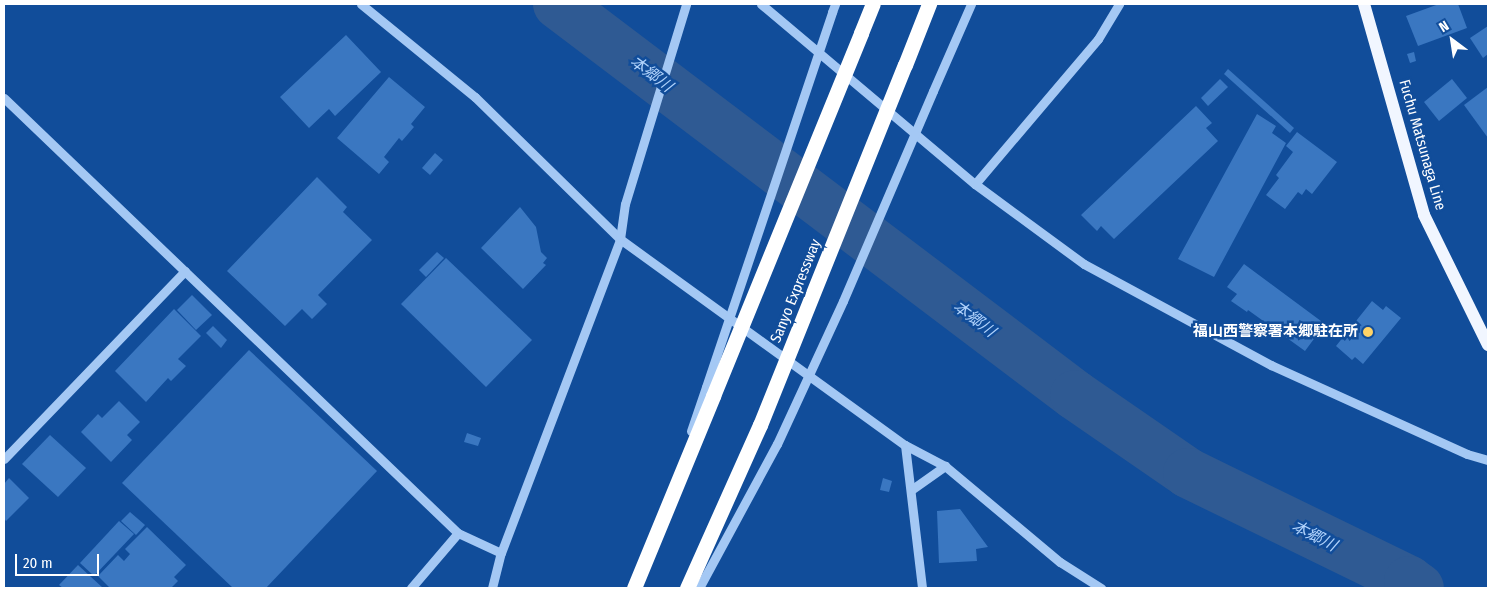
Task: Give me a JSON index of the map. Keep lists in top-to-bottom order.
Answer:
{
  "streets": {
    "highway": ["Sanyo Expressway"],
    "main road": ["Fuchu Matsunaga Line"]
  },
  "water": ["本郷川"],
  "places": ["福山西警察署本郷駐在所"],
  "scale_bar": "20 m",
  "north": "top left"
}
